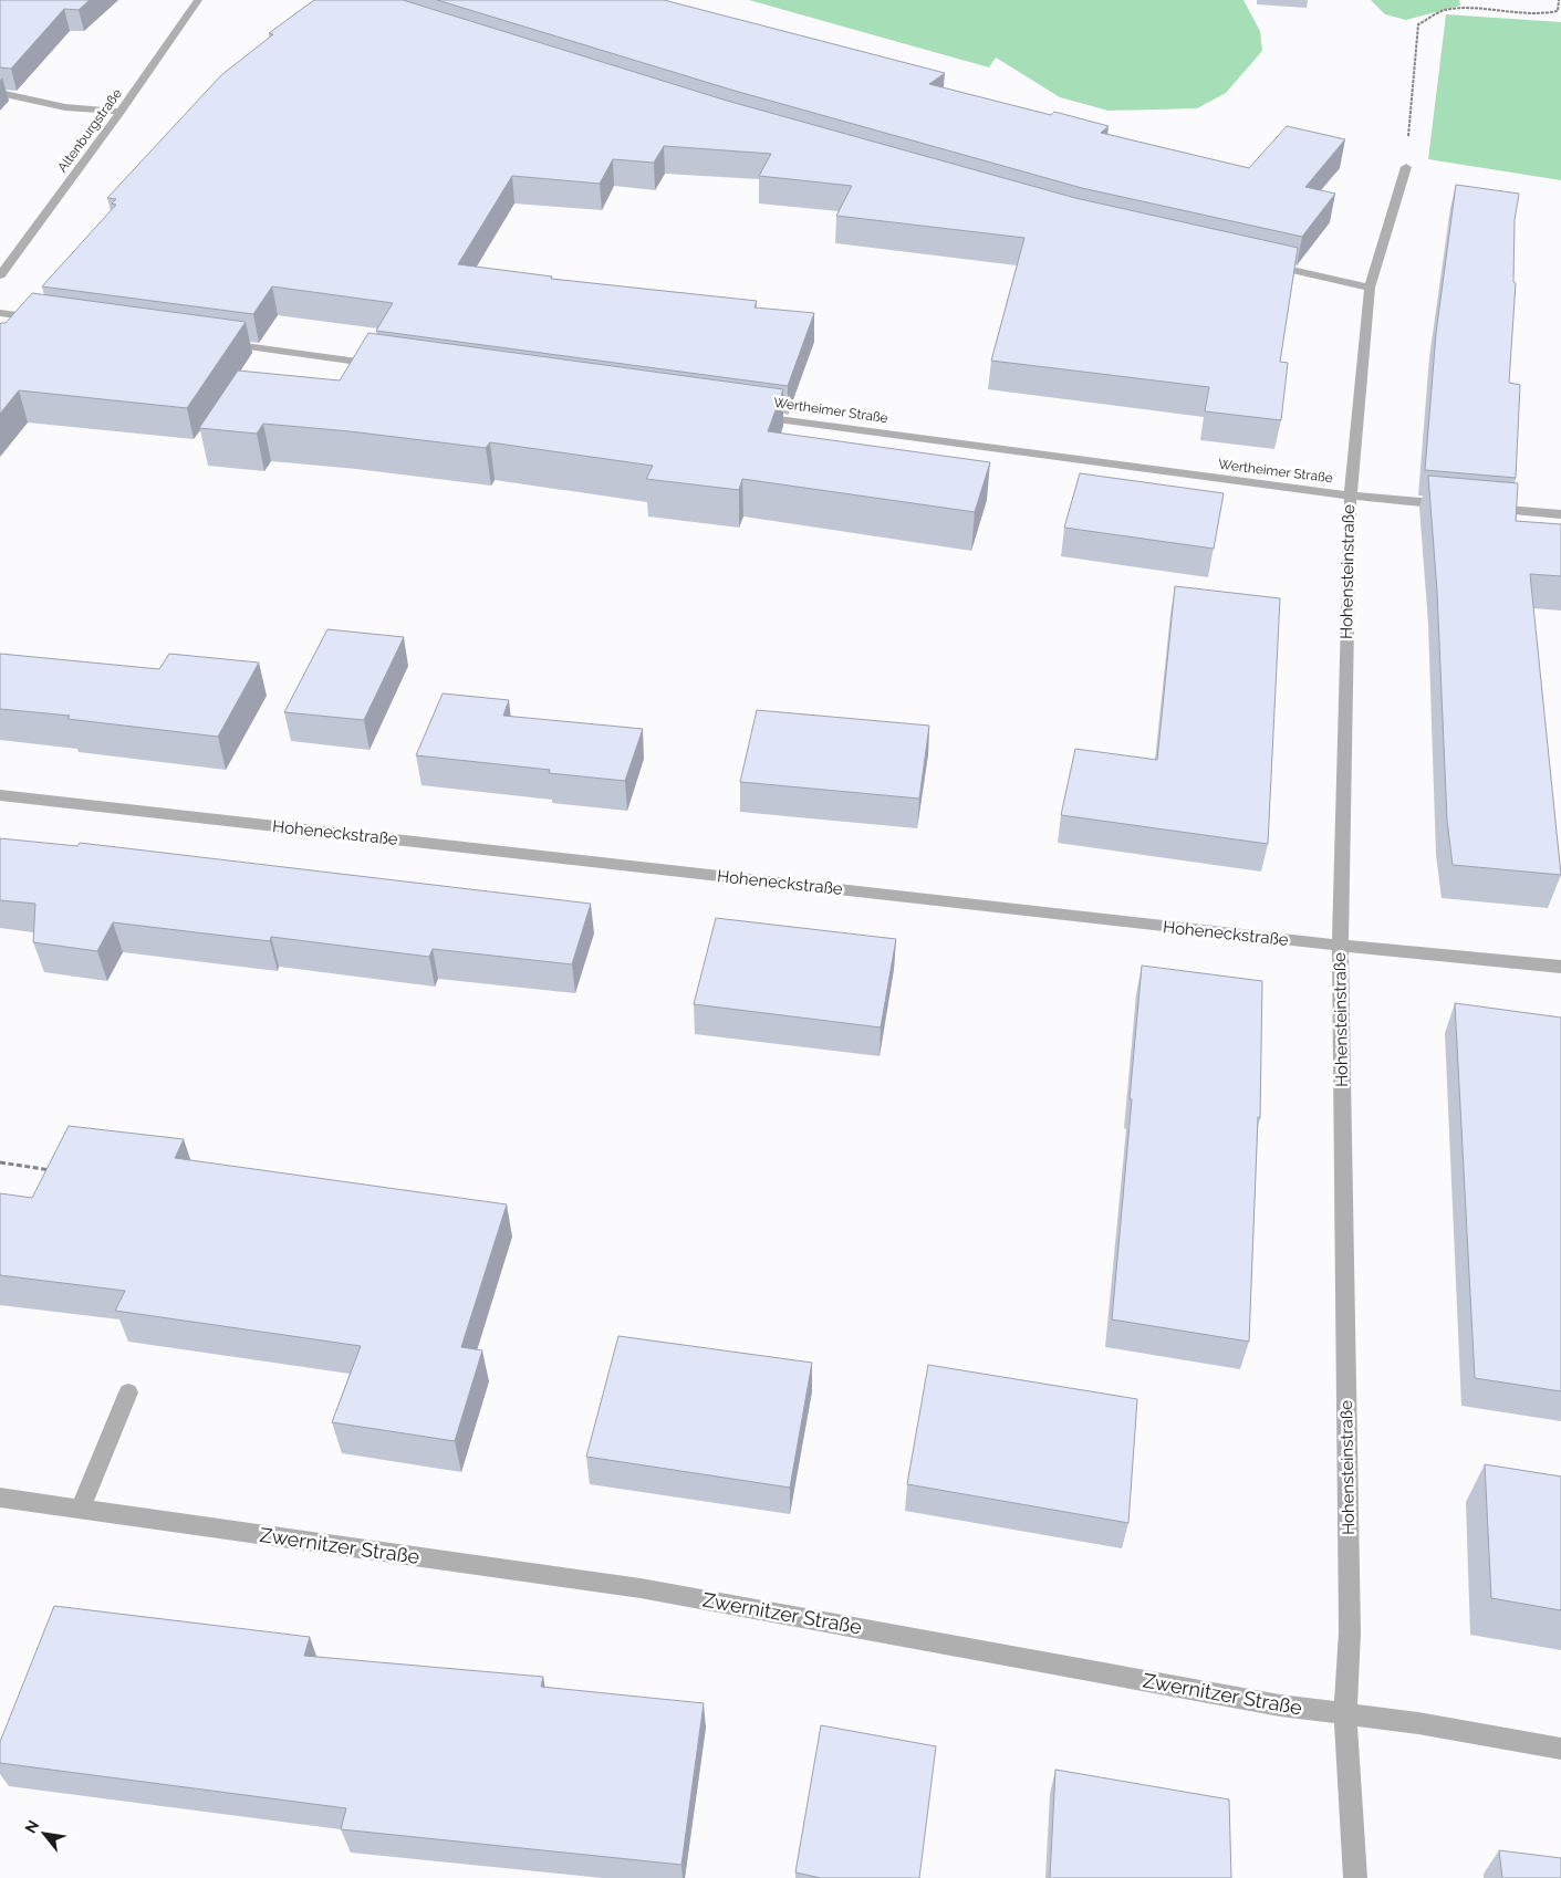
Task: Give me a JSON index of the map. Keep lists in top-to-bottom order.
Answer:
{
  "streets": {
    "street": [
      "Altenburgstraße",
      "Wertheimer Straße",
      "Hohensteinstraße",
      "Hoheneckstraße",
      "Zwernitzer Straße"
    ]
  },
  "crossings": [
    ["Wertheimer Straße", "Hohensteinstraße"],
    ["Hohensteinstraße", "Hoheneckstraße"],
    ["Hohensteinstraße", "Zwernitzer Straße"]
  ],
  "north": "top left"
}
